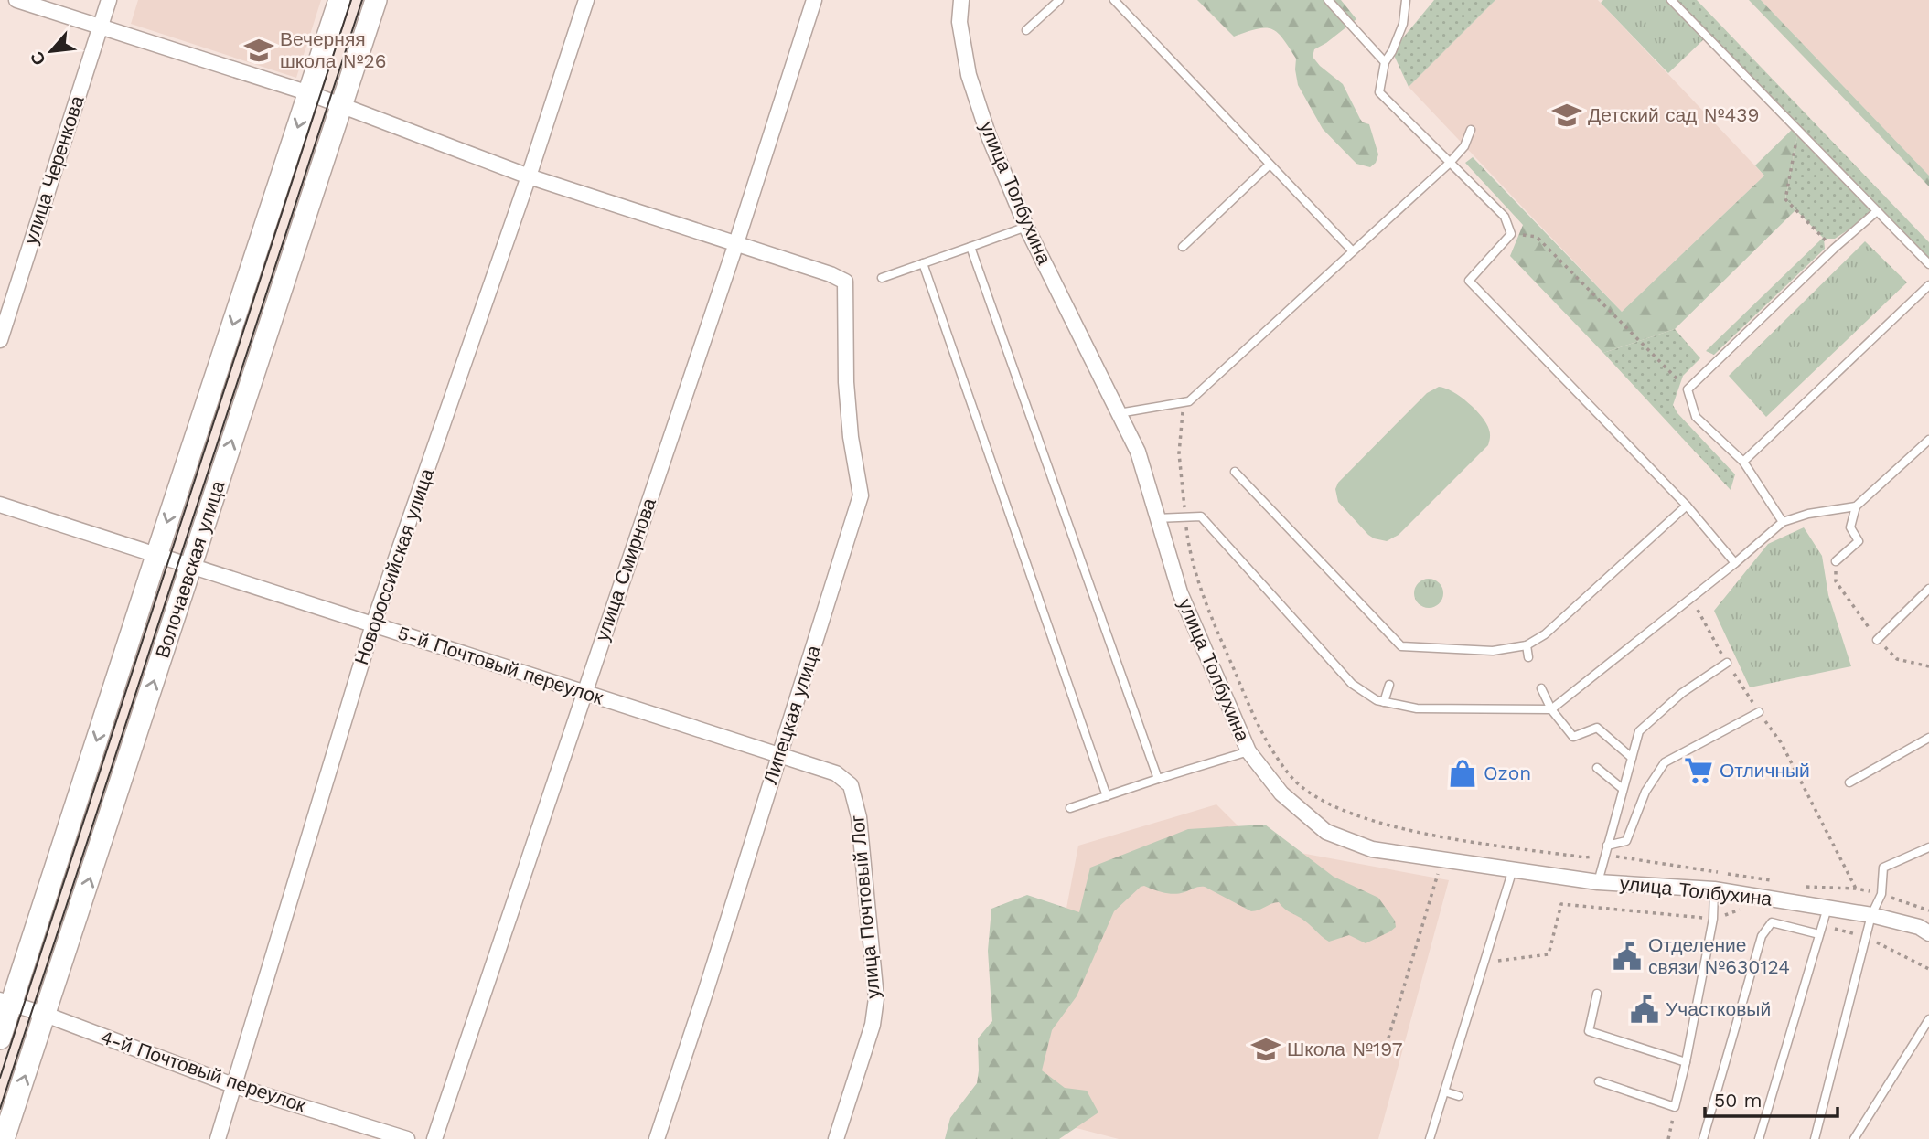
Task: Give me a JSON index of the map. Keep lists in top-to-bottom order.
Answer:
{
  "streets": {
    "main road": ["Волочаевская улица"],
    "street": [
      "улица Черенкова",
      "улица Толбухина",
      "Новороссийская улица",
      "улица Смирнова",
      "5-й Почтовый переулок",
      "Липецкая улица",
      "улица Почтовый Лог",
      "4-й Почтовый переулок"
    ]
  },
  "crossings": [
    ["Новороссийская улица", "5-й Почтовый переулок"],
    ["Новороссийская улица", "4-й Почтовый переулок"],
    ["Волочаевская улица", "5-й Почтовый переулок"],
    ["Волочаевская улица", "4-й Почтовый переулок"],
    ["улица Смирнова", "5-й Почтовый переулок"],
    ["улица Смирнова", "Липецкая улица"],
    ["5-й Почтовый переулок", "Липецкая улица"],
    ["5-й Почтовый переулок", "улица Почтовый Лог"]
  ],
  "places": {
    "school or university": ["Вечерняя школа №26", "Детский сад №439", "Школа №197"],
    "supermarket": ["Отличный"],
    "shop": ["Ozon"],
    "public building": ["Отделение связи №630124", "Участковый"]
  },
  "scale_bar": "50 m",
  "north": "bottom left"
}
